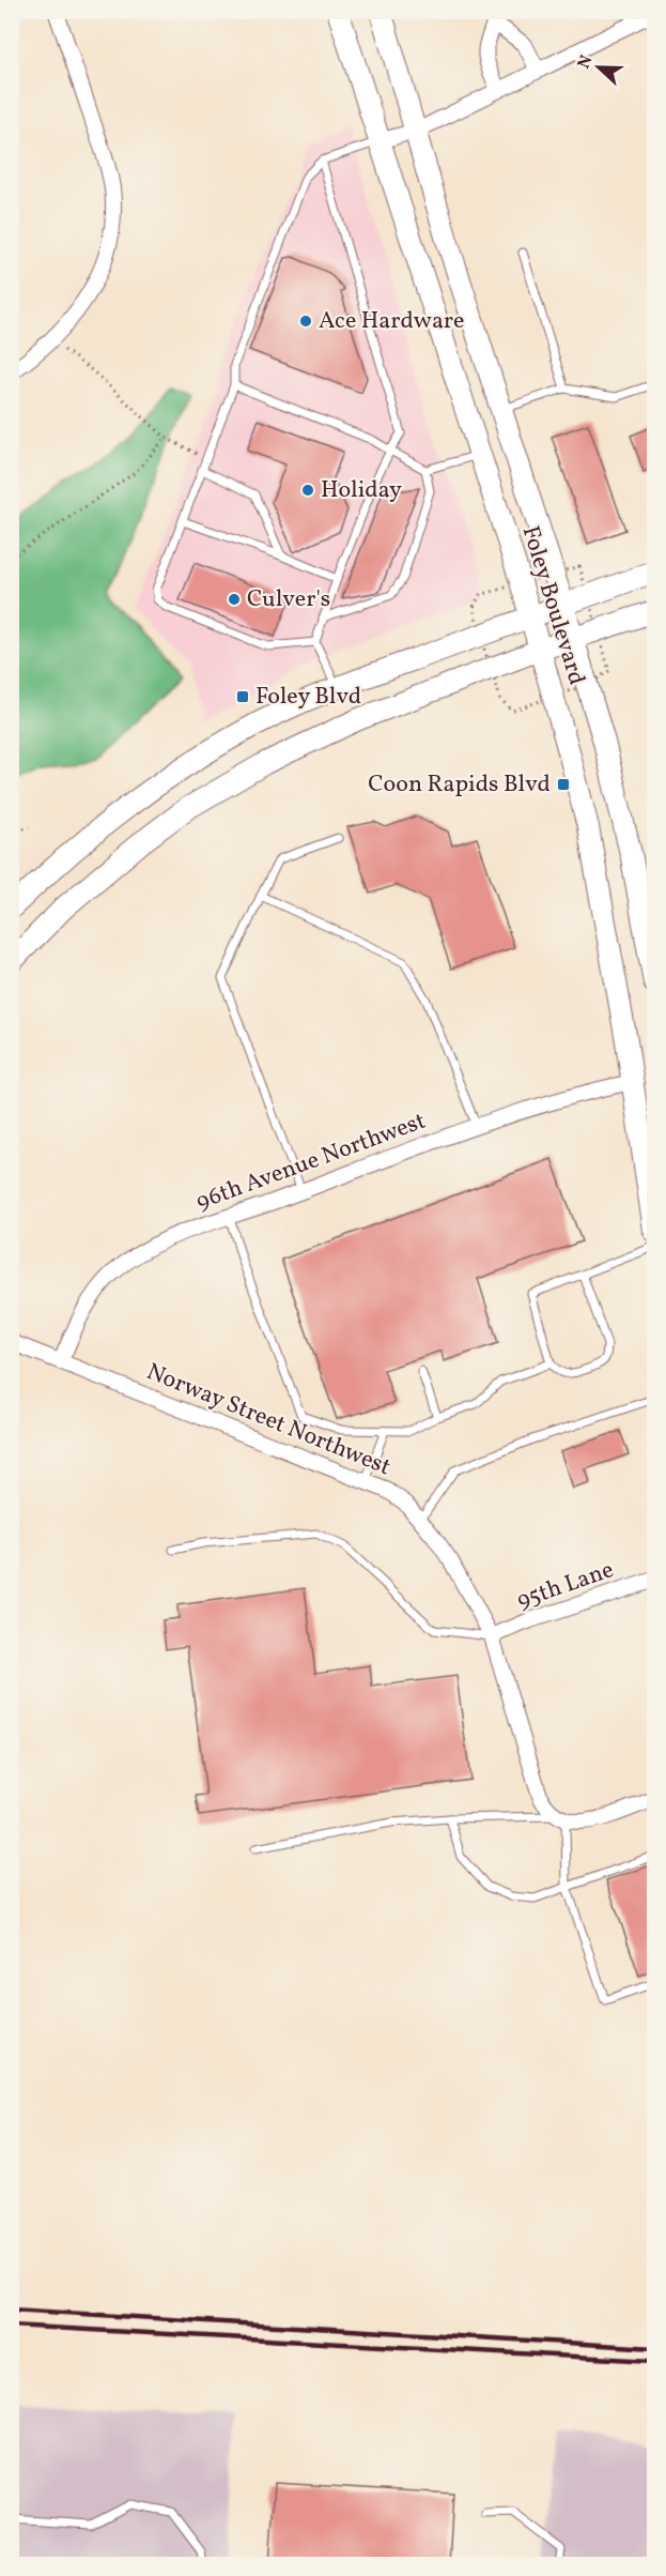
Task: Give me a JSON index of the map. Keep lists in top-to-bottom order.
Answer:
{
  "streets": {
    "main road": ["Foley Boulevard"],
    "street": ["96th Avenue Northwest", "Norway Street Northwest", "95th Lane"]
  },
  "crossings": [
    ["Foley Boulevard", "96th Avenue Northwest"],
    ["96th Avenue Northwest", "Norway Street Northwest"],
    ["Norway Street Northwest", "95th Lane"]
  ],
  "places": {
    "other": ["Ace Hardware", "Holiday", "Culver's"],
    "transit": ["Foley Blvd", "Coon Rapids Blvd"]
  },
  "north": "left"
}
